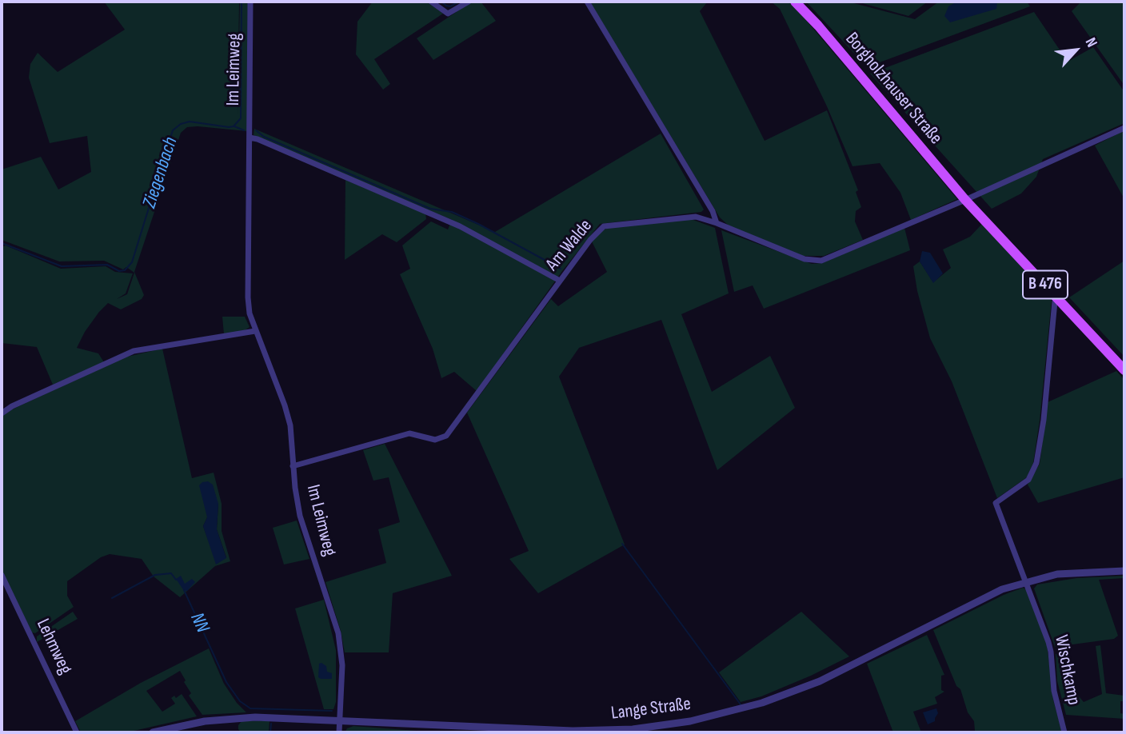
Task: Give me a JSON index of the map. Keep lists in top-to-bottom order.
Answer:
{
  "streets": {
    "main road": ["Borgholzhauser Straße", "B 476"],
    "street": [
      "Im Leimweg",
      "Am Walde",
      "Lehmweg",
      "Wischkamp",
      "Lange Straße"
    ]
  },
  "crossings": [
    ["Im Leimweg", "Am Walde"],
    ["Im Leimweg", "Lange Straße"],
    ["Borgholzhauser Straße", "Am Walde"],
    ["Borgholzhauser Straße", "Wischkamp"],
    ["Wischkamp", "Lange Straße"]
  ],
  "water": ["Ziegenbach", "NN"],
  "north": "top right"
}
